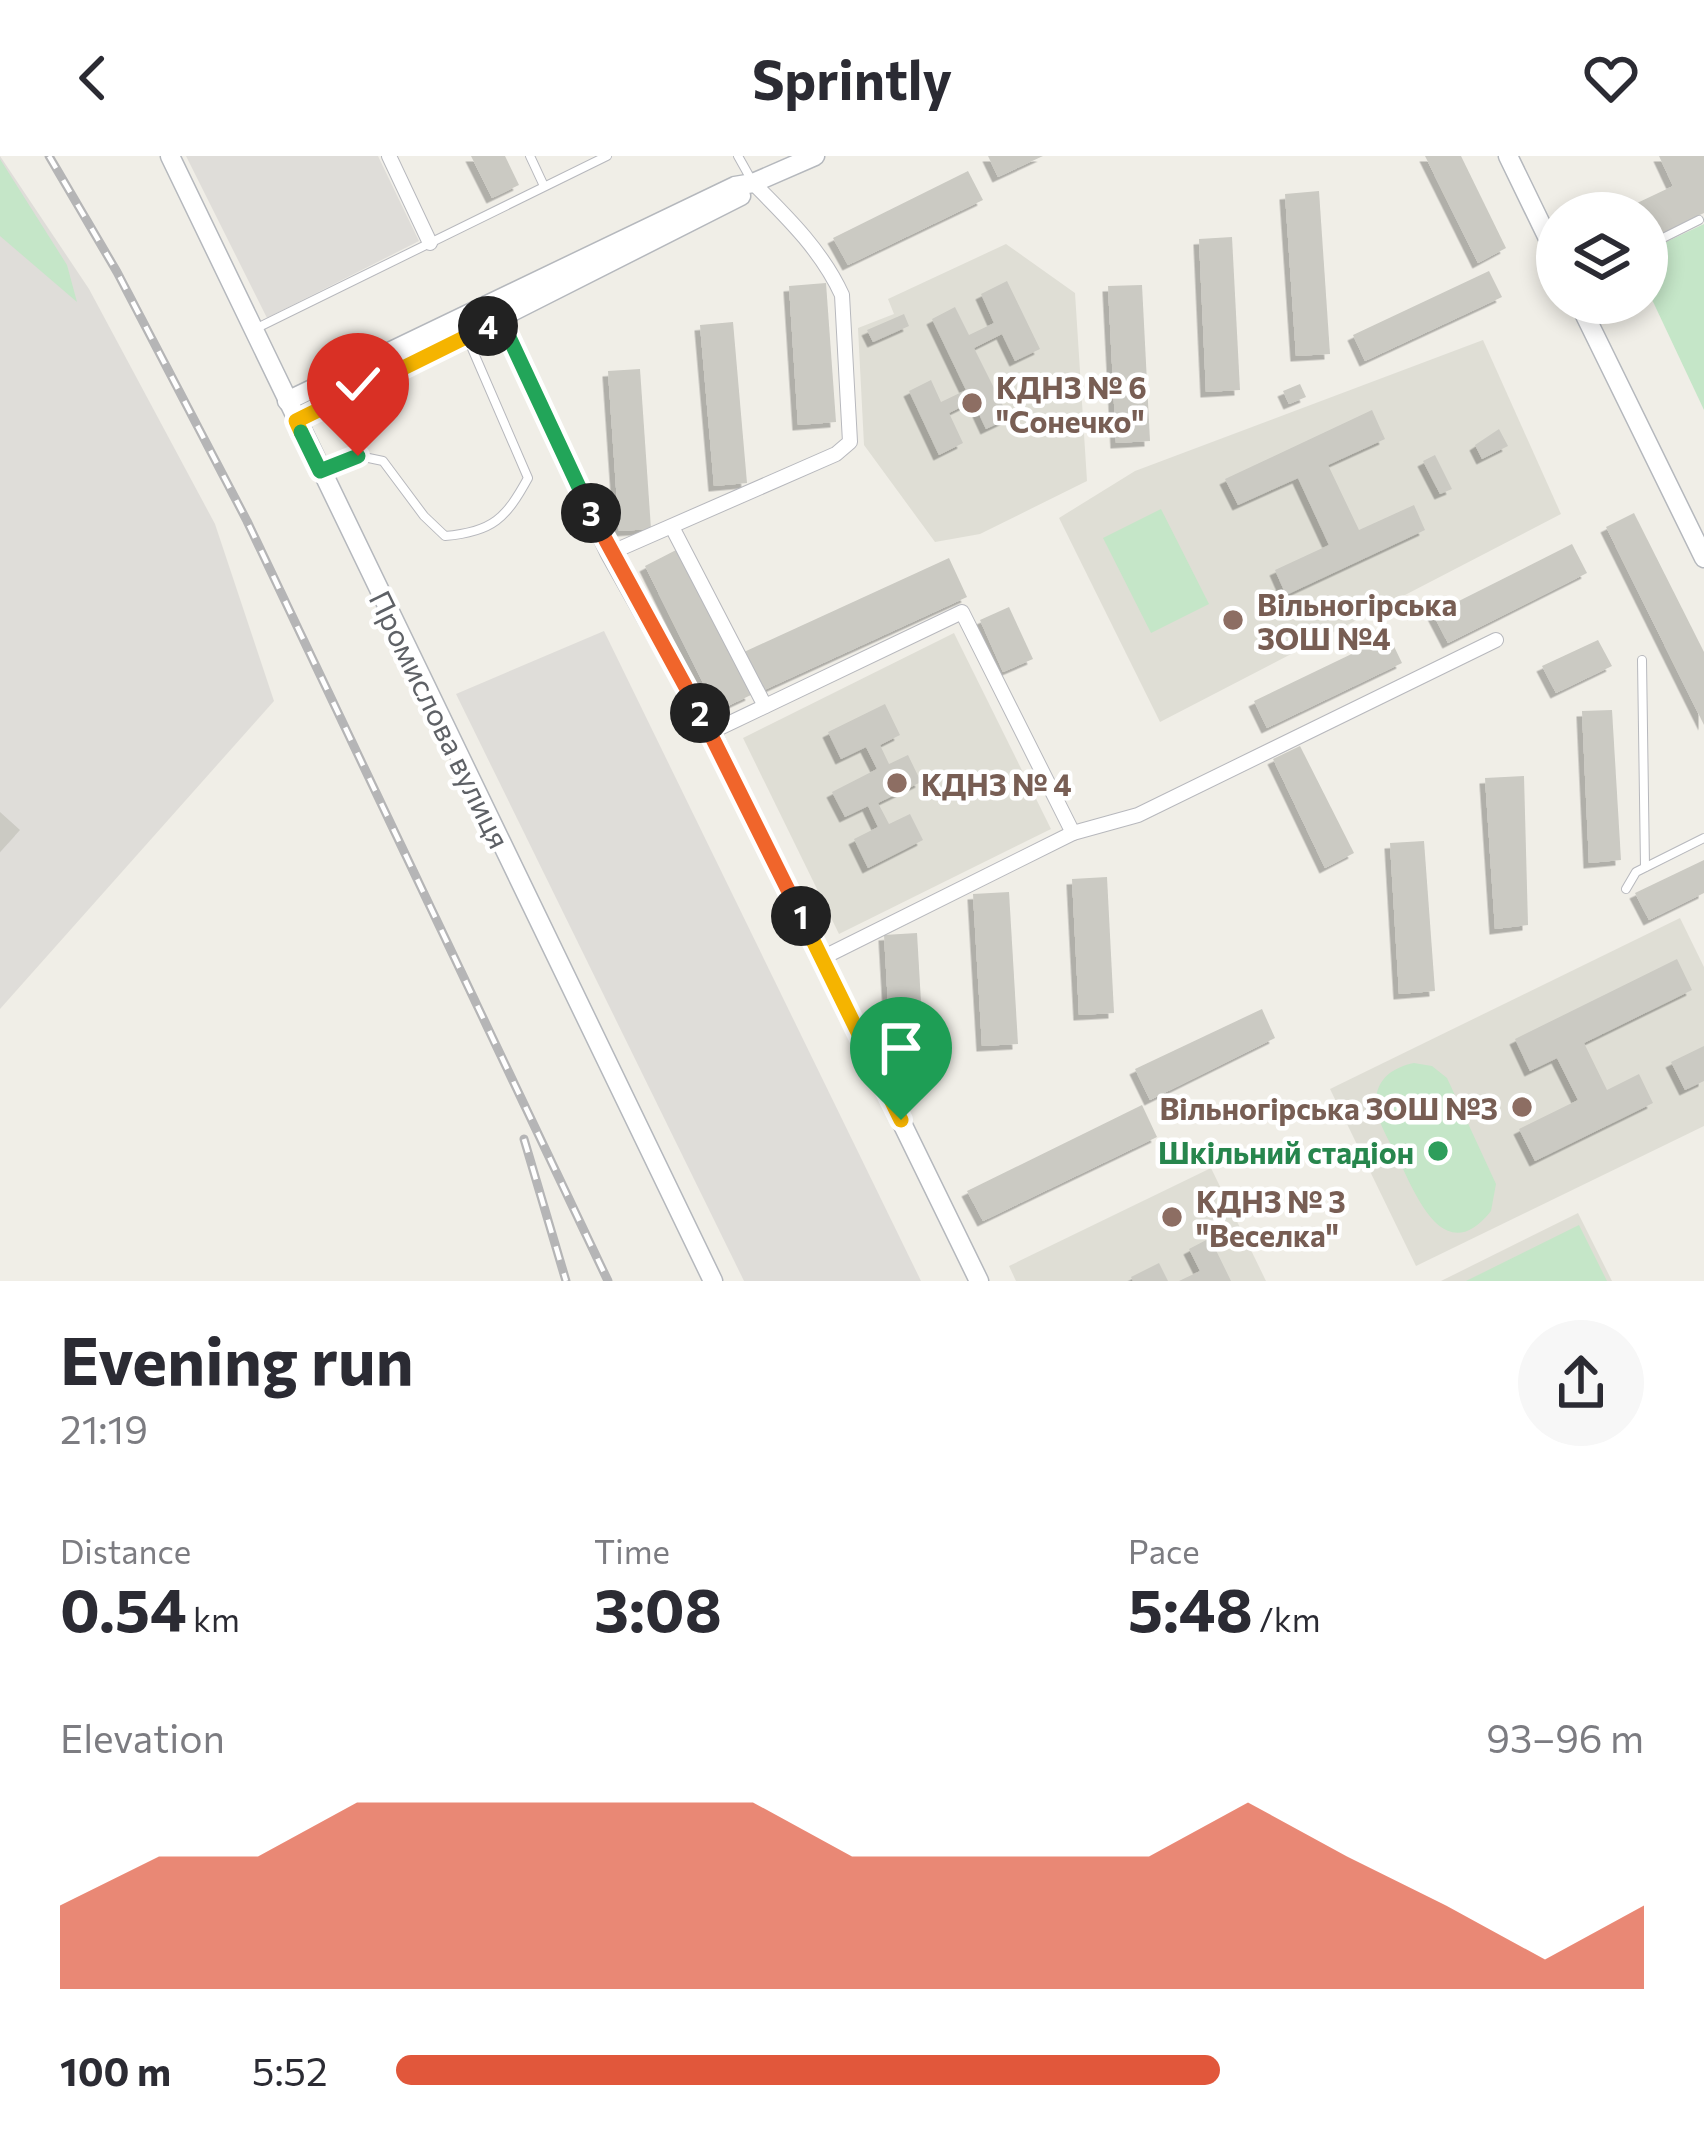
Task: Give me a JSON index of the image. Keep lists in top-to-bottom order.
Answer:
{
  "streets": {
    "street": ["Промислова вулиця"]
  },
  "places": [
    "КДНЗ № 6 \"Сонечко\"",
    "Вільногірська ЗОШ №4",
    "КДНЗ № 4",
    "Вільногірська ЗОШ №3",
    "Шкільний стадіон",
    "КДНЗ № 3 \"Веселка\""
  ],
  "page": {
    "header": "Sprintly",
    "pins": [
      "4",
      "3",
      "2",
      "1"
    ],
    "heading": ["Evening run", "21:19"],
    "stats": [
      ["Distance", "0.54 km"],
      ["Time", "3:08"],
      ["Pace", "5:48 /km"]
    ],
    "chart": ["Elevation", "93–96 m"],
    "list": [
      {
        "name": "100 m",
        "note": "5:52"
      }
    ]
  }
}
